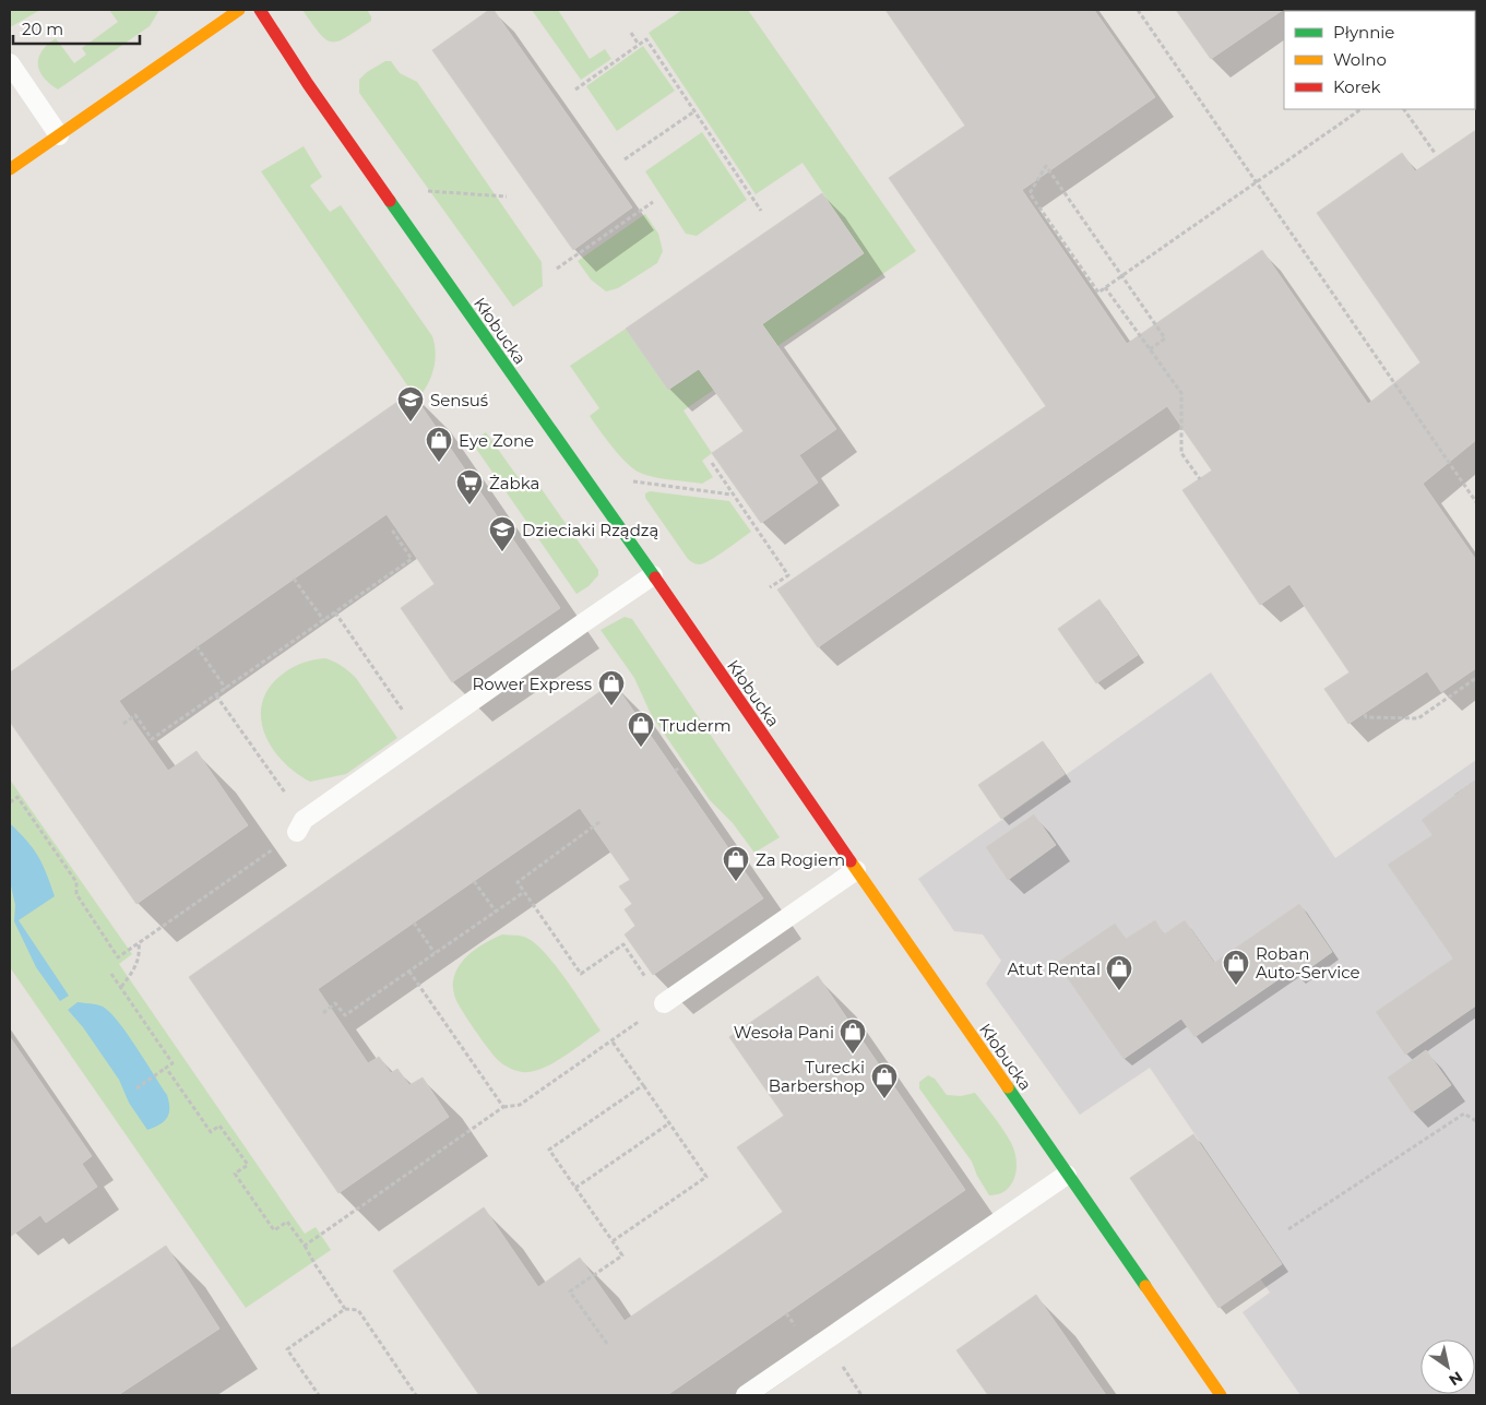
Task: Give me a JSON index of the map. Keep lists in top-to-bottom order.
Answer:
{
  "streets": {
    "street": ["Kłobucka"]
  },
  "places": {
    "school or university": ["Sensuś", "Dzieciaki Rządzą"],
    "shop": [
      "Eye Zone",
      "Rower Express",
      "Truderm",
      "Za Rogiem",
      "Roban Auto-Service",
      "Atut Rental",
      "Wesoła Pani",
      "Turecki Barbershop"
    ],
    "supermarket": ["Żabka"]
  },
  "legend": ["Płynnie", "Wolno", "Korek"],
  "scale_bar": "20 m",
  "north": "bottom right"
}
